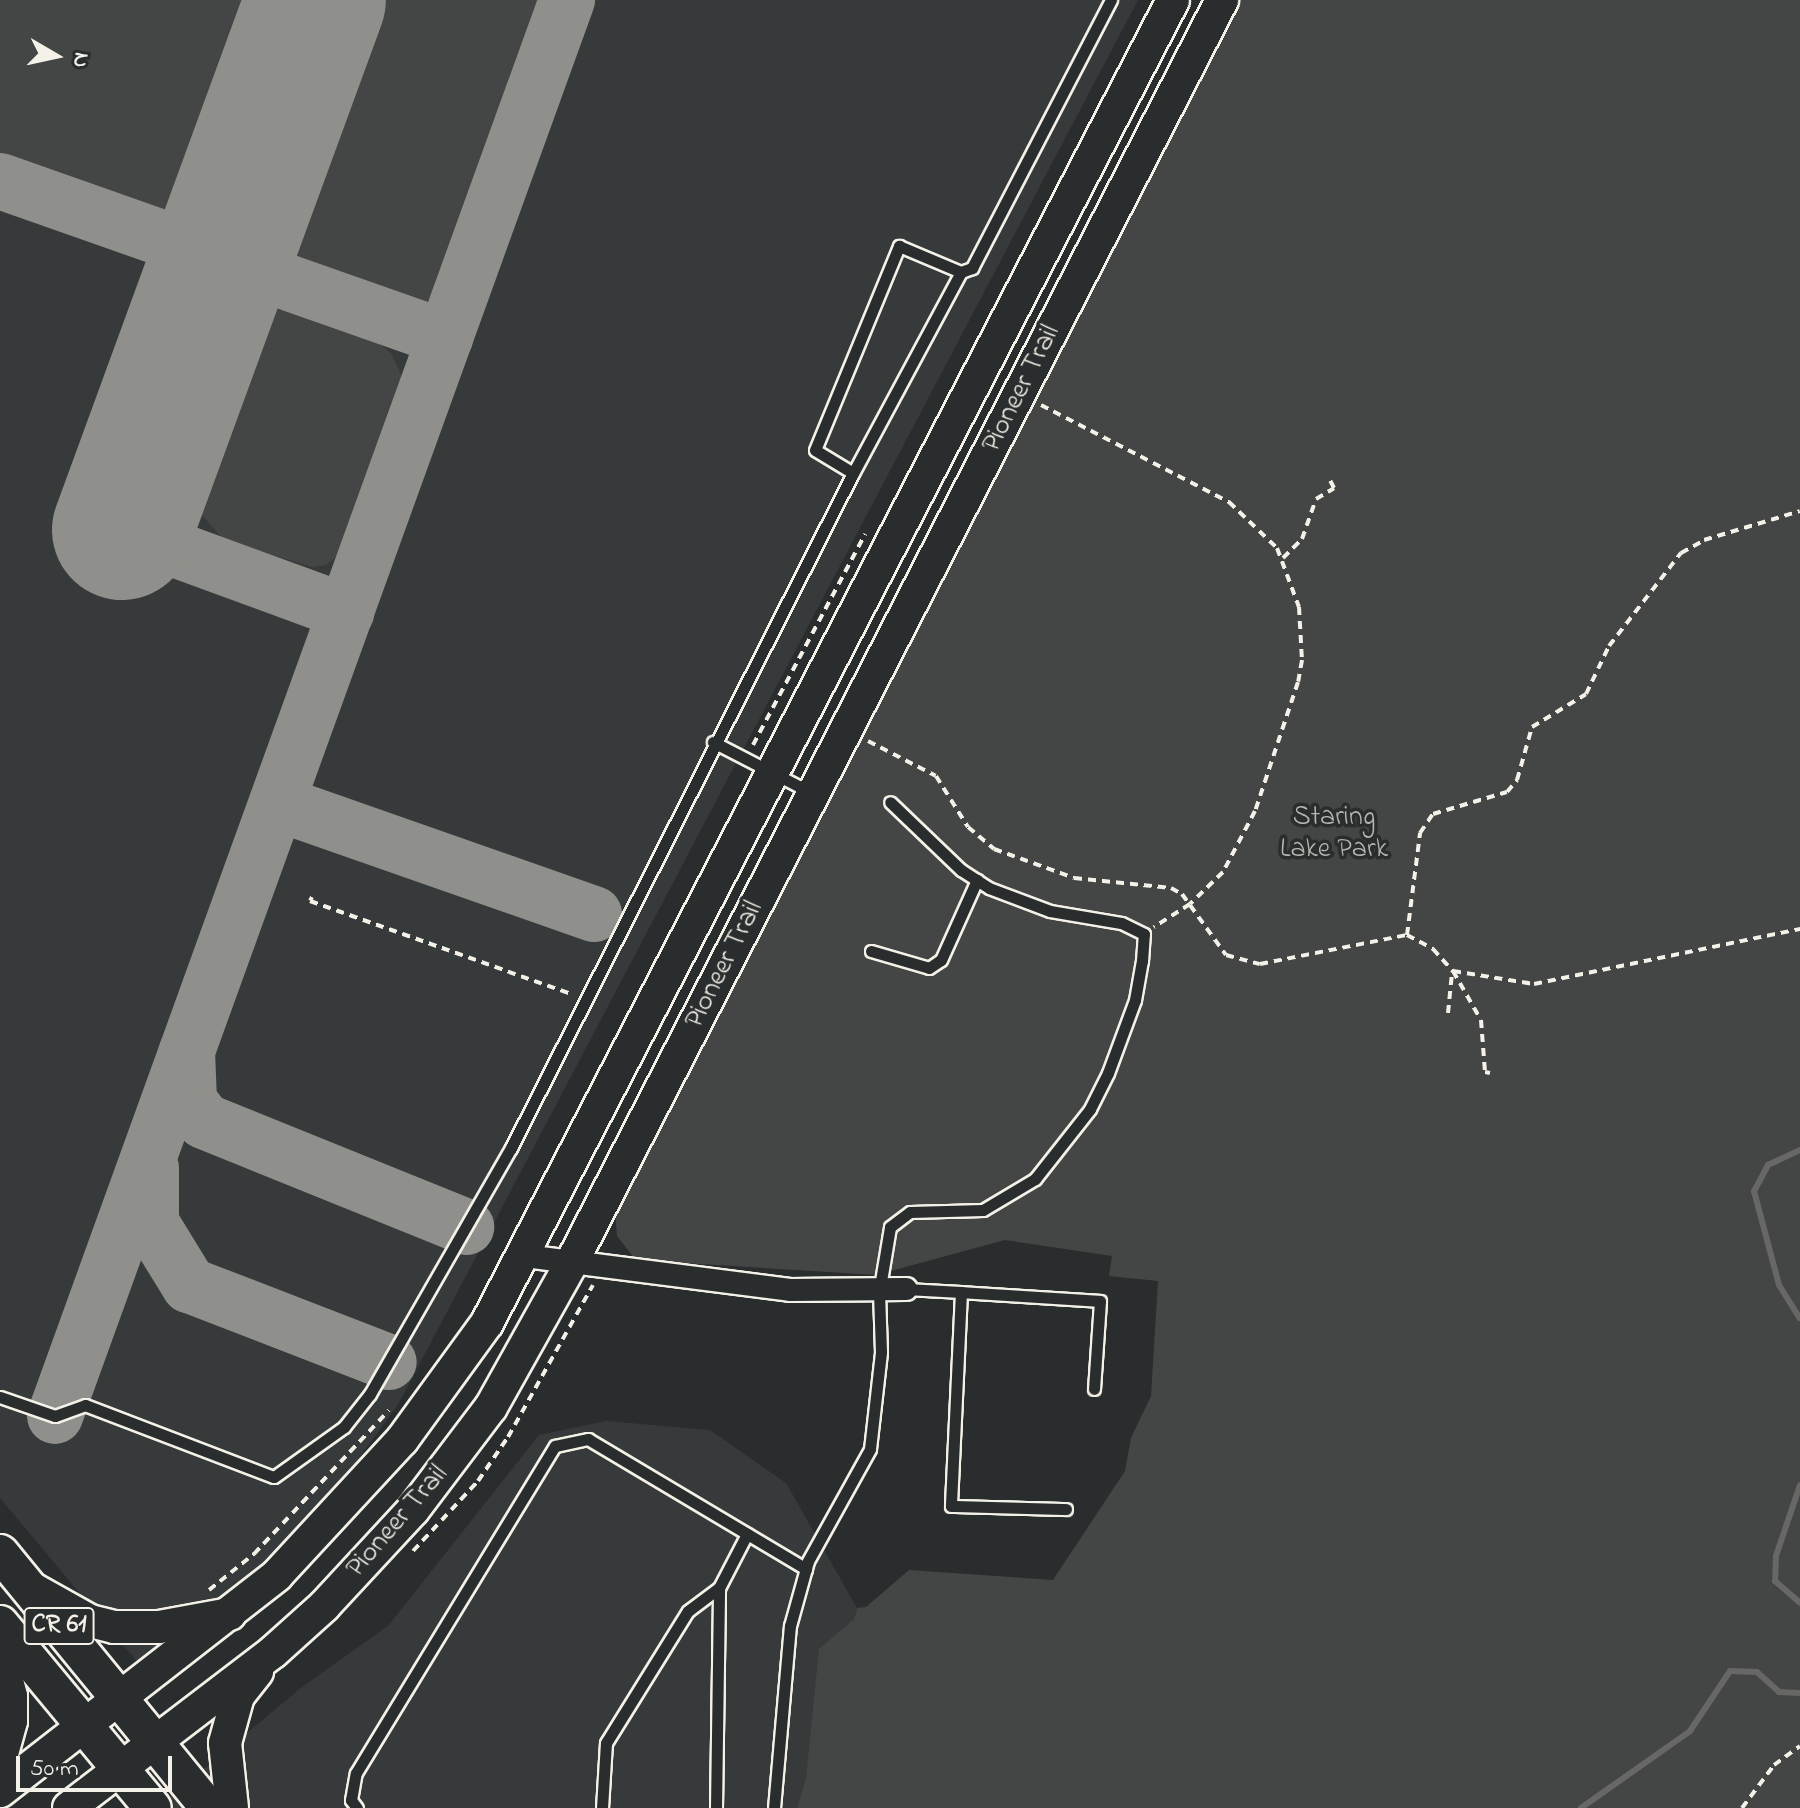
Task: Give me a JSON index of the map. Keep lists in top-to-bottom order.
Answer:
{
  "streets": {
    "main road": ["Pioneer Trail", "CR 61"]
  },
  "crossings": [
    ["Pioneer Trail", "CR 61"]
  ],
  "parks": ["Staring Lake Park"],
  "scale_bar": "50 m",
  "north": "right"
}
